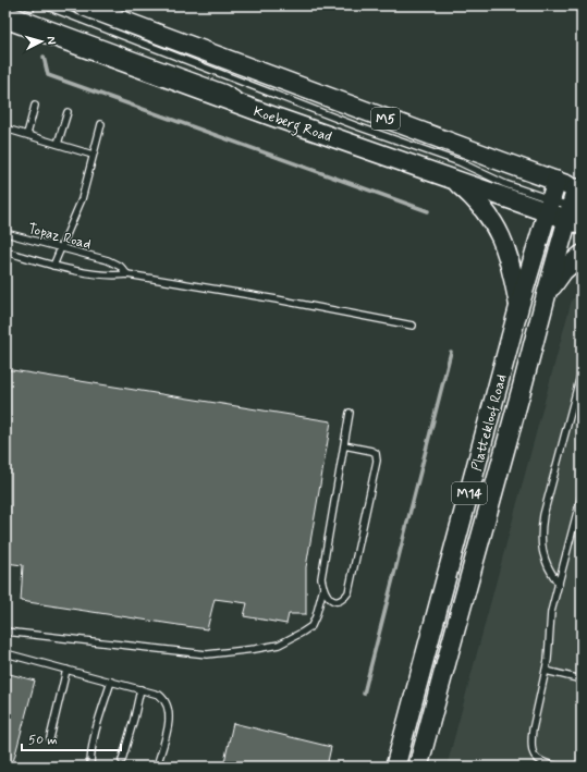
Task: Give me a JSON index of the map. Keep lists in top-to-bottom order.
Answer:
{
  "streets": {
    "main road": [
      "M5",
      "Koeberg Road",
      "Plattekloof Road",
      "M14"
    ],
    "lane": ["Topaz Road"]
  },
  "crossings": [
    ["M5", "Plattekloof Road"],
    ["Koeberg Road", "Plattekloof Road"]
  ],
  "scale_bar": "50 m",
  "north": "right"
}
